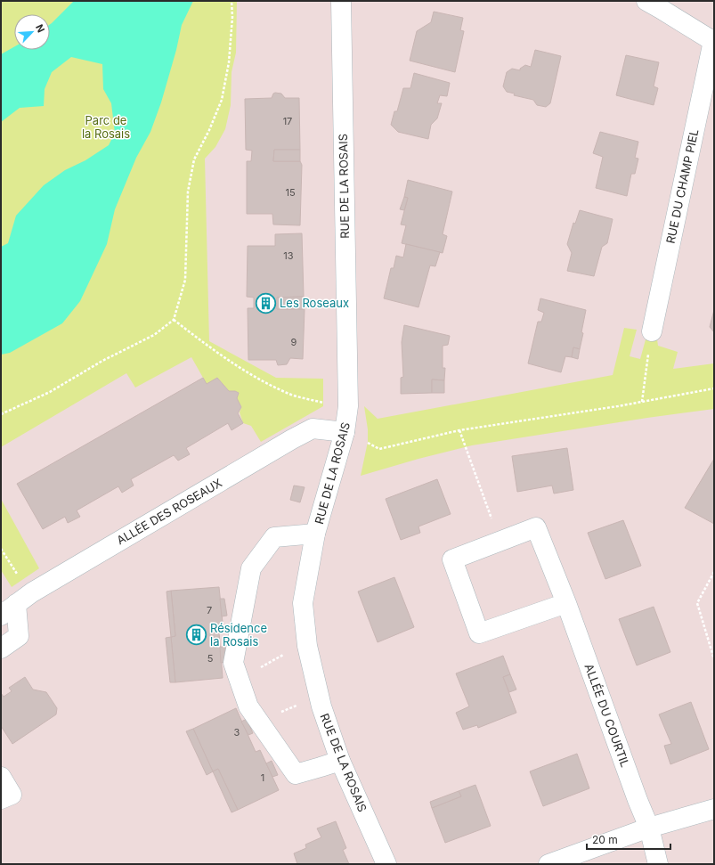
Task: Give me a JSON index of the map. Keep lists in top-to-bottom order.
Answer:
{
  "streets": {
    "street": [
      "RUE DE LA ROSAIS",
      "RUE DU CHAMP PIEL",
      "ALLÉE DES ROSEAUX",
      "ALLÉE DU COURTIL"
    ]
  },
  "crossings": [
    ["RUE DE LA ROSAIS", "ALLÉE DES ROSEAUX"]
  ],
  "parks": ["Parc de la Rosais"],
  "places": {
    "building": ["Les Roseaux", "Résidence la Rosais"]
  },
  "house_numbers": [
    "17",
    "15",
    "13",
    "9",
    "7",
    "5",
    "3",
    "1"
  ],
  "scale_bar": "20 m",
  "north": "top right"
}
